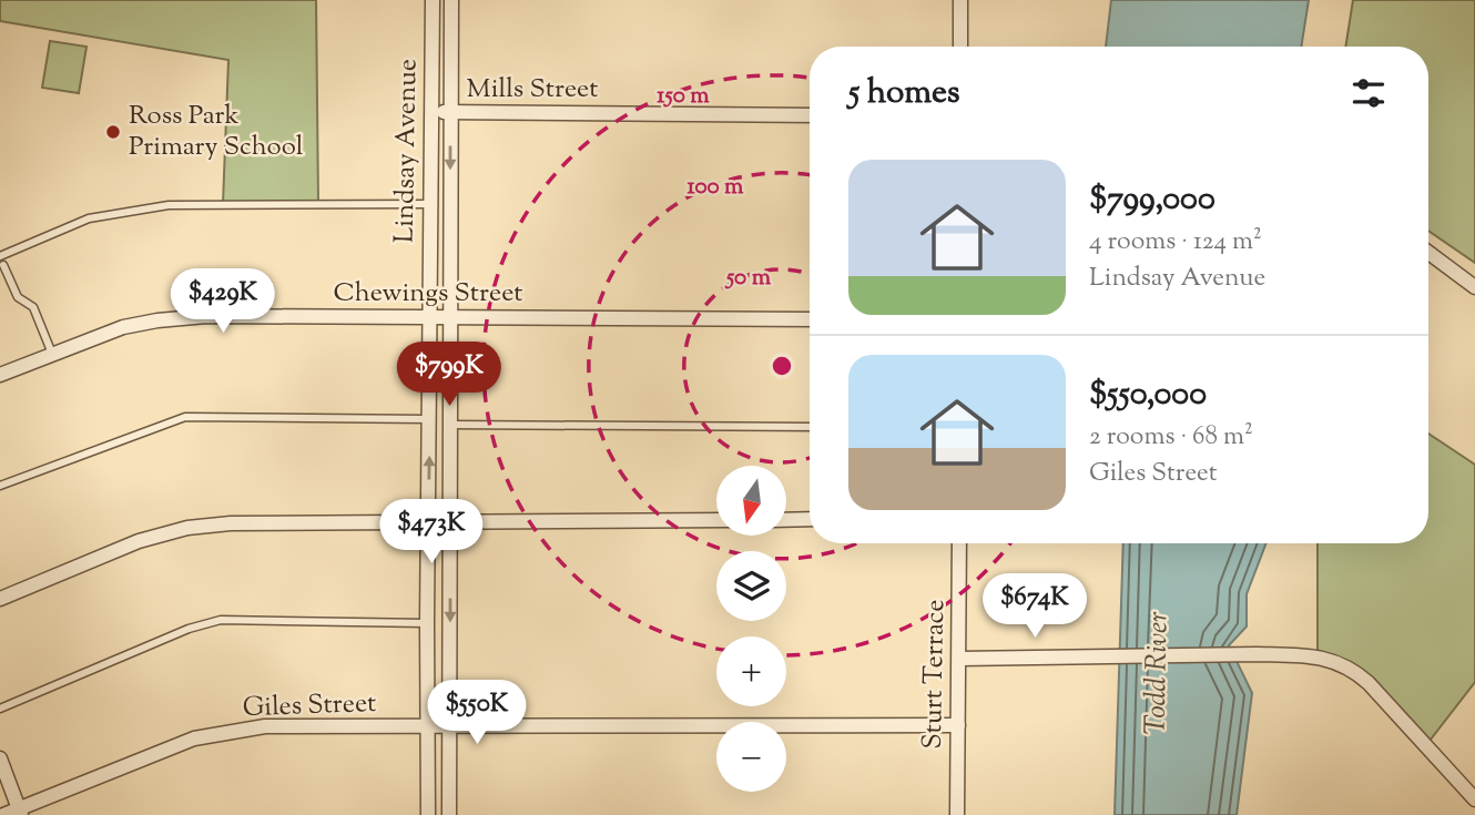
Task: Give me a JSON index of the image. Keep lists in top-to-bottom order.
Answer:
{
  "streets": {
    "street": [
      "Mills Street",
      "Lindsay Avenue",
      "Chewings Street",
      "Sturt Terrace",
      "Giles Street"
    ]
  },
  "crossings": [
    ["Mills Street", "Lindsay Avenue"],
    ["Lindsay Avenue", "Chewings Street"],
    ["Lindsay Avenue", "Giles Street"],
    ["Sturt Terrace", "Giles Street"]
  ],
  "water": ["Todd River"],
  "places": ["Ross Park Primary School"],
  "north": "bottom",
  "page": {
    "heading": "5 homes",
    "list": [
      {
        "name": "$799,000",
        "note": "4 rooms · 124 m² · Lindsay Avenue"
      },
      {
        "name": "$550,000",
        "note": "2 rooms · 68 m² · Giles Street"
      }
    ],
    "price": [
      "$429K",
      "$799K",
      "$473K",
      "$674K",
      "$550K"
    ],
    "map_buttons": ["+", "−"]
  },
  "rings": ["150 m", "100 m", "50 m"]
}
